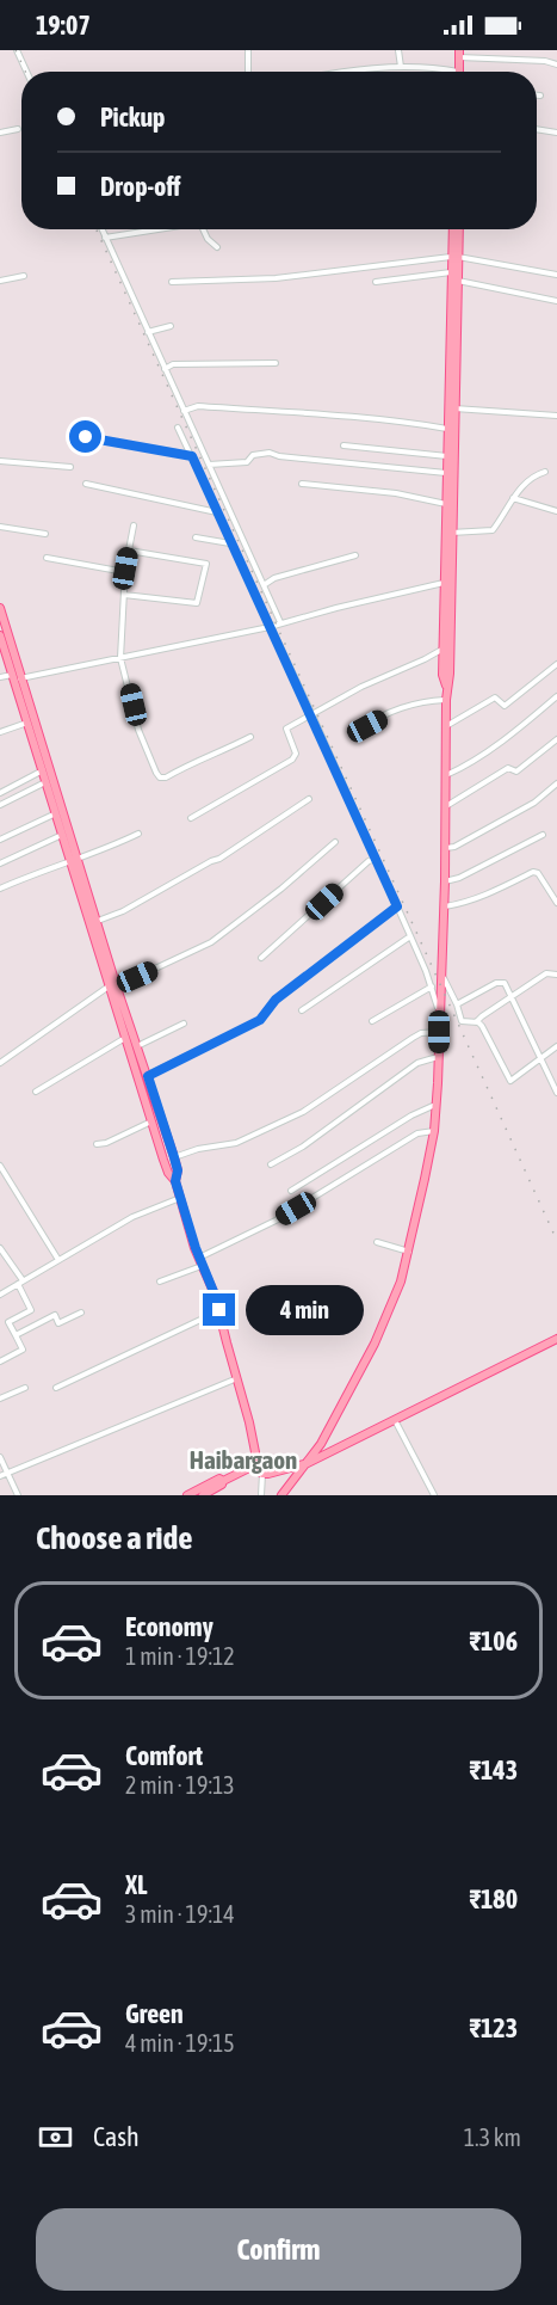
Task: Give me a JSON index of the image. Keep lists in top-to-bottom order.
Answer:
{
  "districts": ["Haibargaon"],
  "page": {
    "status": "19:07",
    "banner": ["Pickup", "Drop-off"],
    "bubble": "4 min",
    "heading": "Choose a ride",
    "list": [
      {
        "name": "Economy",
        "note": "1 min · 19:12",
        "value": "₹106"
      },
      {
        "name": "Comfort",
        "note": "2 min · 19:13",
        "value": "₹143"
      },
      {
        "name": "XL",
        "note": "3 min · 19:14",
        "value": "₹180"
      },
      {
        "name": "Green",
        "note": "4 min · 19:15",
        "value": "₹123"
      }
    ],
    "pay": ["Cash", "1.3 km"],
    "buttons": "Confirm"
  }
}
